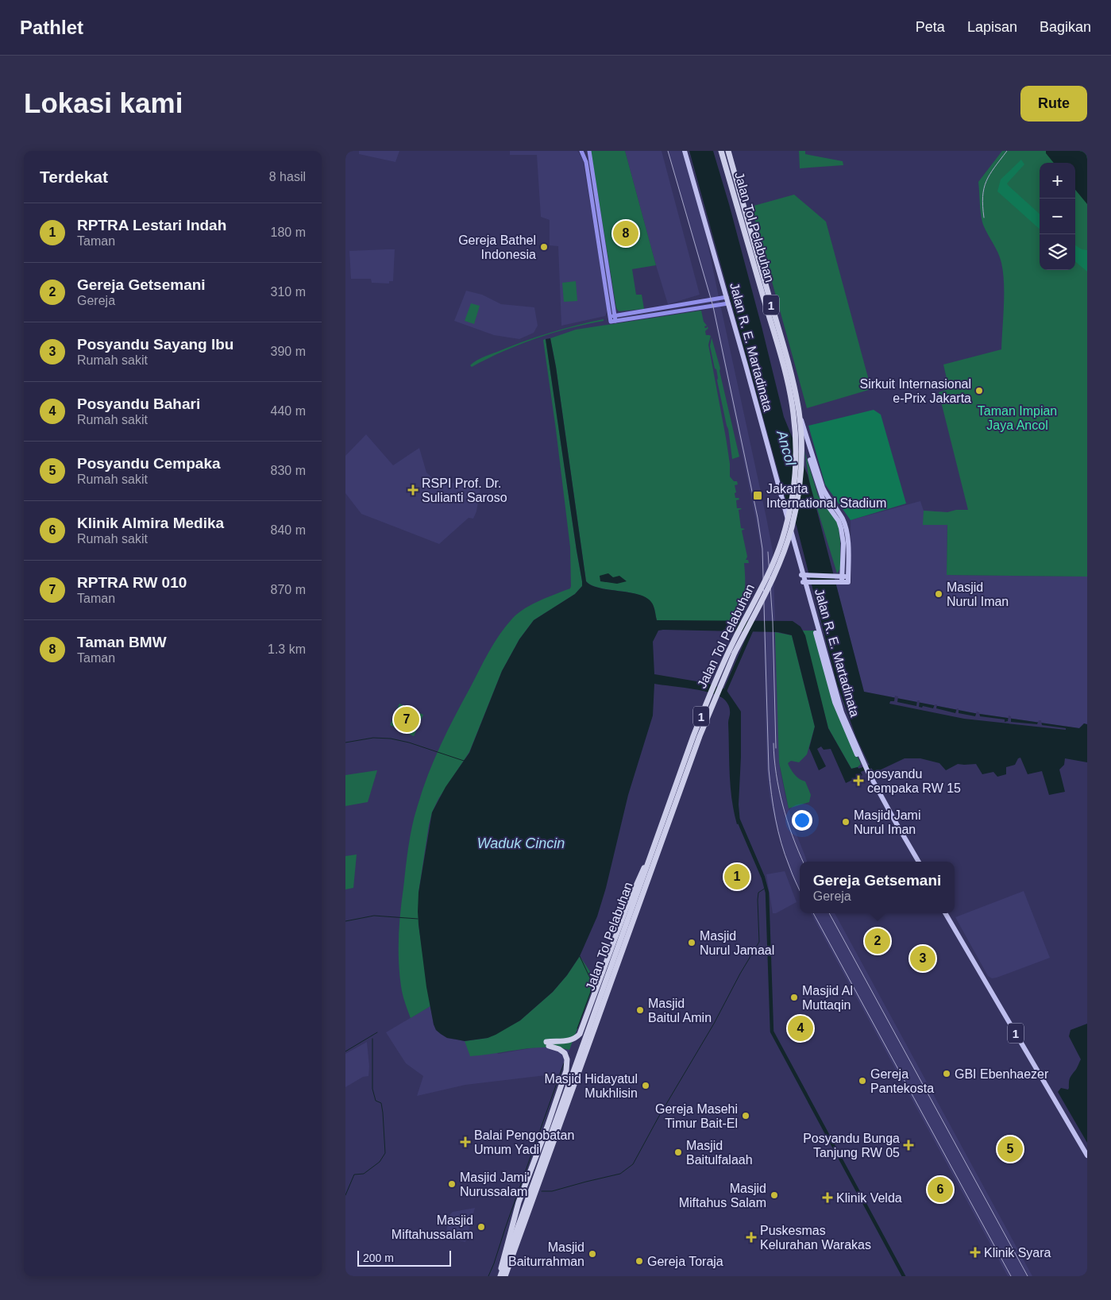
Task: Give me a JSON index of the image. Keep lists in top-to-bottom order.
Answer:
{
  "streets": {
    "highway": ["Jalan Tol Pelabuhan", "1", "Jalan R. E. Martadinata"]
  },
  "water": ["Ancol", "Waduk Cincin"],
  "parks": ["Taman Impian Jaya Ancol"],
  "places": {
    "other": [
      "Gereja Bathel Indonesia",
      "Sirkuit Internasional e-Prix Jakarta",
      "Masjid Nurul Iman",
      "Masjid Jami Nurul Iman",
      "Masjid Nurul Jamaal",
      "Masjid Al Muttaqin",
      "Masjid Baitul Amin",
      "GBI Ebenhaezer",
      "Gereja Pantekosta",
      "Masjid Hidayatul Mukhlisin",
      "Gereja Masehi Timur Bait-El",
      "Masjid Baitulfalaah",
      "Masjid Jami' Nurussalam",
      "Masjid Miftahus Salam",
      "Masjid Miftahussalam",
      "Masjid Baiturrahman",
      "Gereja Toraja"
    ],
    "health": [
      "RSPI Prof. Dr. Sulianti Saroso",
      "posyandu cempaka RW 15",
      "Balai Pengobatan Umum Yadi",
      "Posyandu Bunga Tanjung RW 05",
      "Klinik Velda",
      "Puskesmas Kelurahan Warakas",
      "Klinik Syara"
    ],
    "transit": ["Jakarta International Stadium"]
  },
  "scale_bar": "200 m",
  "page": {
    "header": "Pathlet",
    "nav": ["Peta", "Lapisan", "Bagikan"],
    "buttons": "Rute",
    "title": "Lokasi kami",
    "heading": ["Terdekat", "8 hasil"],
    "map_buttons": ["+", "−"],
    "list": [
      {
        "mark": "1",
        "name": "RPTRA Lestari Indah",
        "note": "Taman",
        "value": "180 m"
      },
      {
        "mark": "2",
        "name": "Gereja Getsemani",
        "note": "Gereja",
        "value": "310 m"
      },
      {
        "mark": "3",
        "name": "Posyandu Sayang Ibu",
        "note": "Rumah sakit",
        "value": "390 m"
      },
      {
        "mark": "4",
        "name": "Posyandu Bahari",
        "note": "Rumah sakit",
        "value": "440 m"
      },
      {
        "mark": "5",
        "name": "Posyandu Cempaka",
        "note": "Rumah sakit",
        "value": "830 m"
      },
      {
        "mark": "6",
        "name": "Klinik Almira Medika",
        "note": "Rumah sakit",
        "value": "840 m"
      },
      {
        "mark": "7",
        "name": "RPTRA RW 010",
        "note": "Taman",
        "value": "870 m"
      },
      {
        "mark": "8",
        "name": "Taman BMW",
        "note": "Taman",
        "value": "1.3 km"
      }
    ],
    "pins": [
      "8",
      "7",
      "1",
      "2",
      "3",
      "4",
      "5",
      "6"
    ],
    "popup": ["Gereja Getsemani", "Gereja"],
    "scale": "200 m"
  }
}
